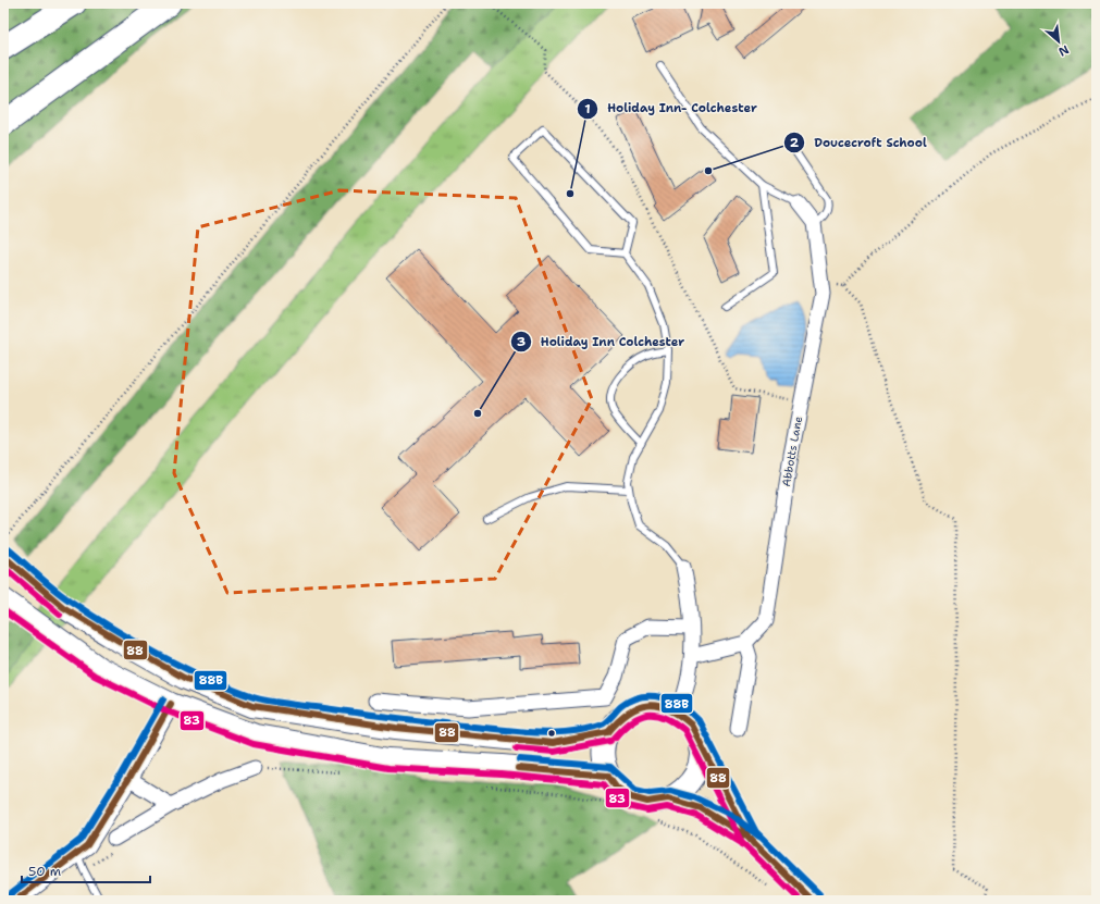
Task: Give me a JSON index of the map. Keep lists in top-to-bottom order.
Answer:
{
  "streets": {
    "street": ["Abbotts Lane"]
  },
  "places": ["Doucecroft School", "Holiday Inn- Colchester", "Holiday Inn Colchester"],
  "lines": ["transit line 88B", "transit line 88", "transit line 83"],
  "scale_bar": "50 m",
  "north": "bottom right"
}
